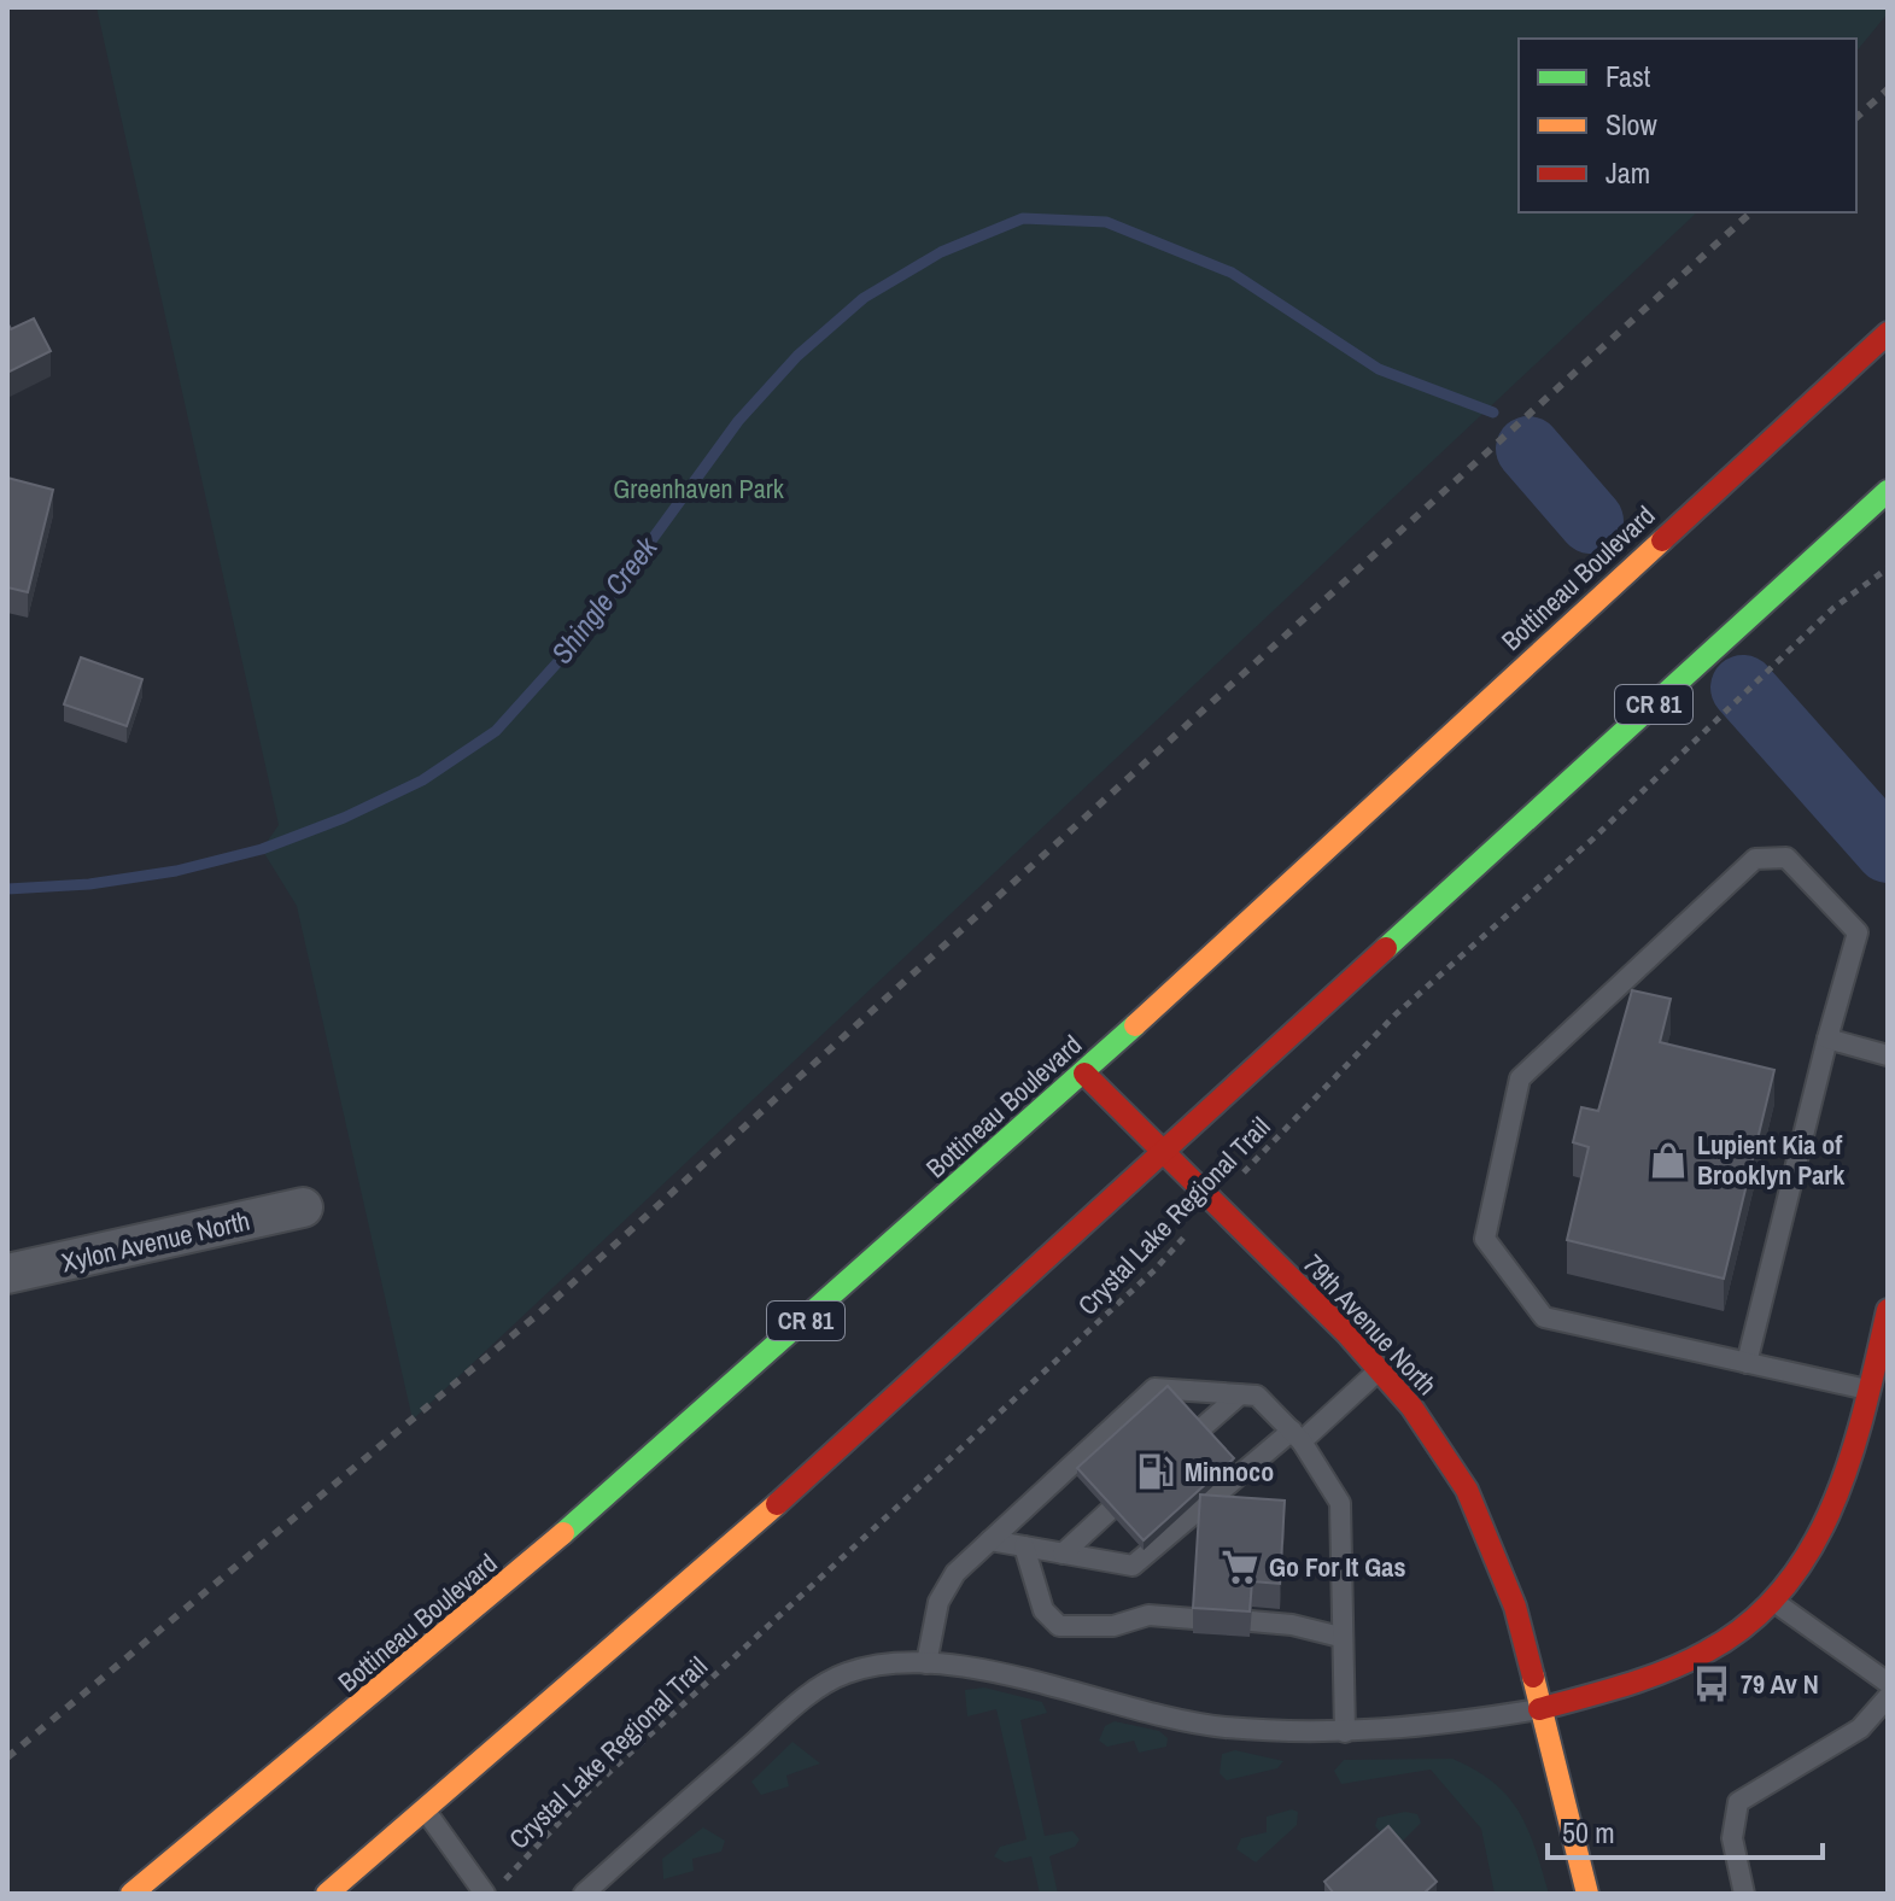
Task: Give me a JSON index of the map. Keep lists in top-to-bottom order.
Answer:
{
  "streets": {
    "main road": ["Bottineau Boulevard", "CR 81", "79th Avenue North"],
    "street": ["Xylon Avenue North"],
    "path": ["Crystal Lake Regional Trail"]
  },
  "crossings": [
    ["Bottineau Boulevard", "79th Avenue North"],
    ["CR 81", "79th Avenue North"],
    ["Crystal Lake Regional Trail", "79th Avenue North"]
  ],
  "water": ["Shingle Creek"],
  "parks": ["Greenhaven Park"],
  "places": {
    "shop": ["Lupient Kia of Brooklyn Park"],
    "fuel station": ["Minnoco"],
    "supermarket": ["Go For It Gas"],
    "bus stop": ["79 Av N"]
  },
  "legend": ["Fast", "Slow", "Jam"],
  "scale_bar": "50 m"
}
